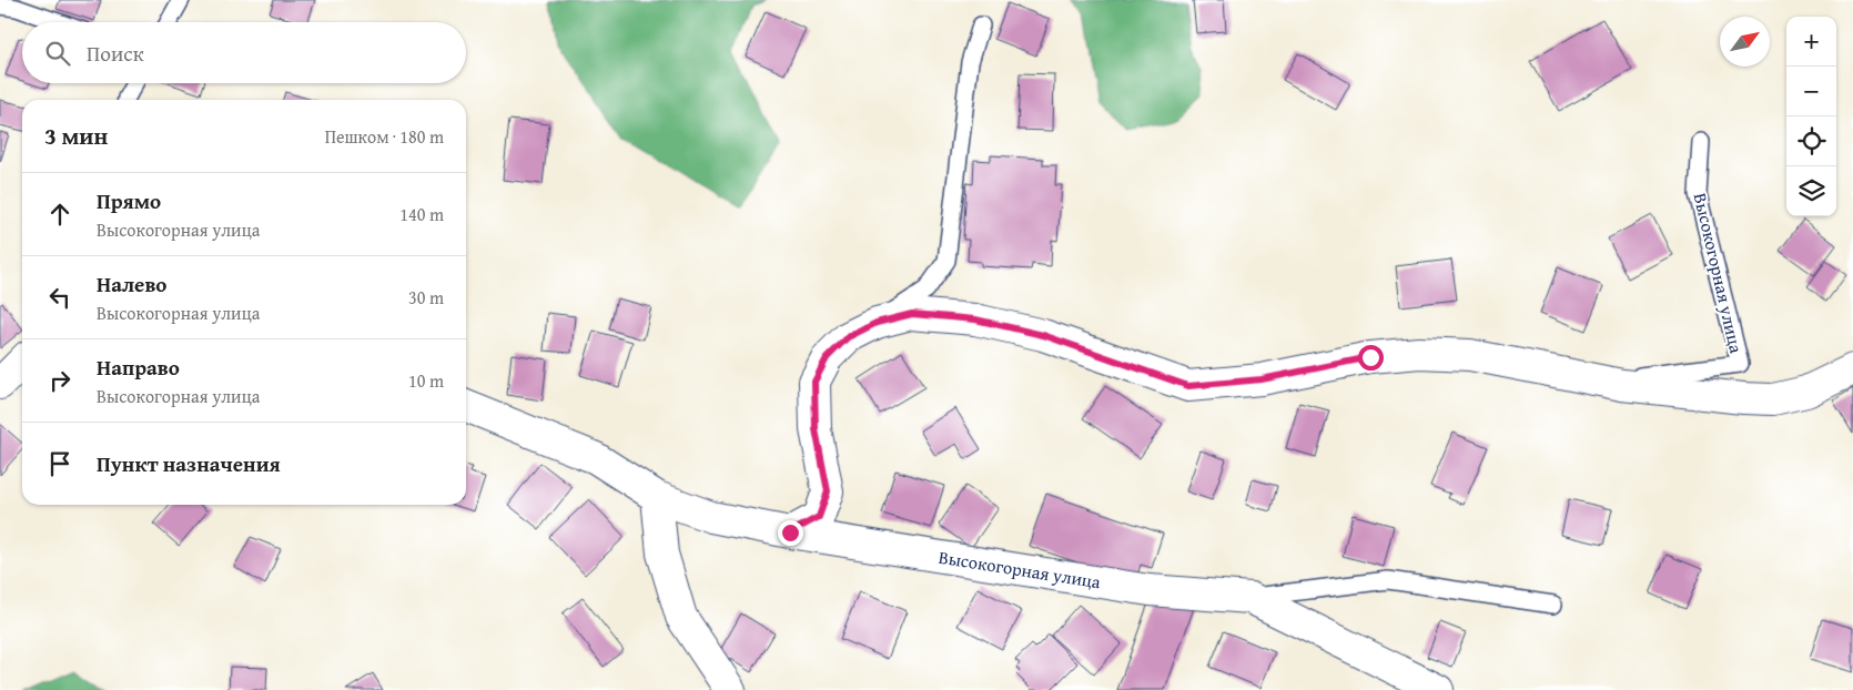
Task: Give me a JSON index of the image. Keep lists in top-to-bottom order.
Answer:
{
  "streets": {
    "street": ["Высокогорная улица"]
  },
  "north": "top right",
  "page": {
    "map_buttons": ["+", "−"],
    "search": "Поиск",
    "heading": ["3 мин", "Пешком · 180 m"],
    "list": [
      ["Прямо", "Высокогорная улица", "140 m"],
      ["Налево", "Высокогорная улица", "30 m"],
      ["Направо", "Высокогорная улица", "10 m"],
      "Пункт назначения"
    ]
  }
}
